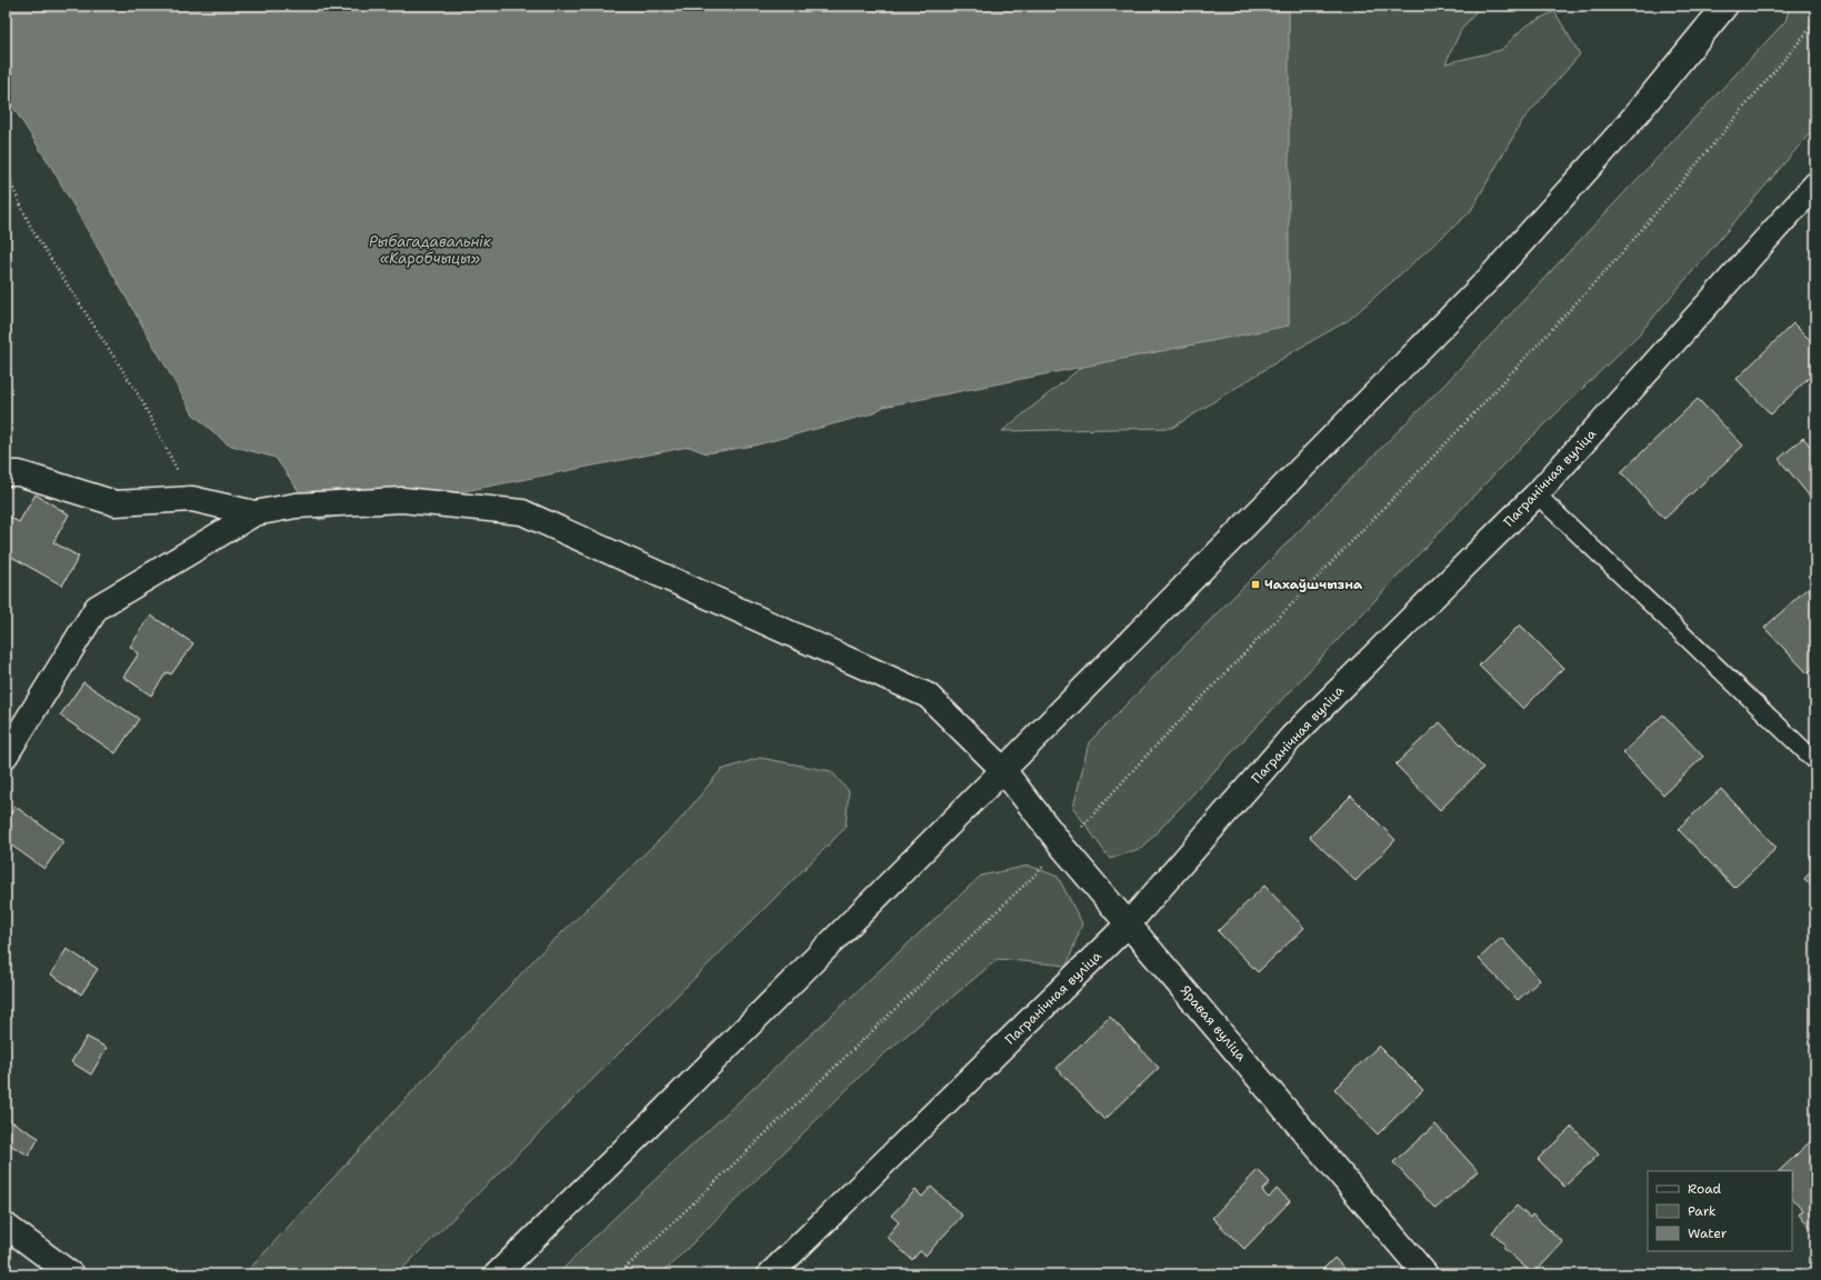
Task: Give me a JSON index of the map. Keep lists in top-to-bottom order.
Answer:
{
  "streets": {
    "street": ["Пагранічная вуліца", "Яравая вуліца"]
  },
  "crossings": [
    ["Пагранічная вуліца", "Яравая вуліца"]
  ],
  "water": ["Рыбагадавальнік «Каробчыцы»"],
  "places": {
    "transit": ["Чахаўшчызна"]
  },
  "legend": ["Road", "Park", "Water"]
}
